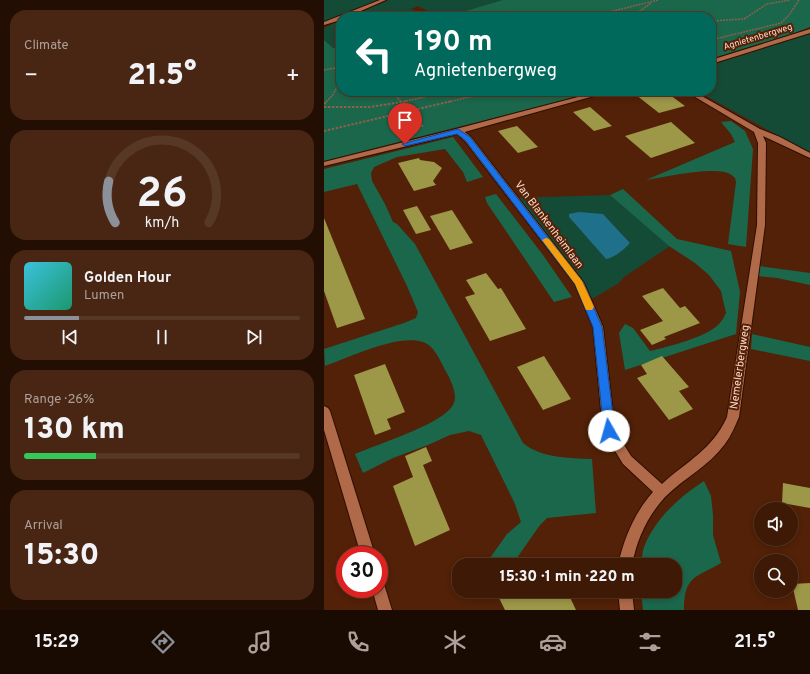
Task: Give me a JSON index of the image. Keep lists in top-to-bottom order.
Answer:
{
  "streets": {
    "street": ["Agnietenbergweg", "Van Blankenheimlaan", "Nemelerbergweg"]
  },
  "crossings": [
    ["Van Blankenheimlaan", "Nemelerbergweg"]
  ],
  "page": {
    "tile": [
      "Climate",
      ["Range · 26%", "130 km"],
      ["Arrival", "15:30"]
    ],
    "turn": ["190 m", "Agnietenbergweg"],
    "heat": ["−", "21.5°", "+"],
    "song": ["Golden Hour", "Lumen"],
    "limit": "30",
    "trip": "15:30 · 1 min · 220 m",
    "tabs": ["15:29", "21.5°"],
    "gauge": ["26", "km/h"]
  }
}
